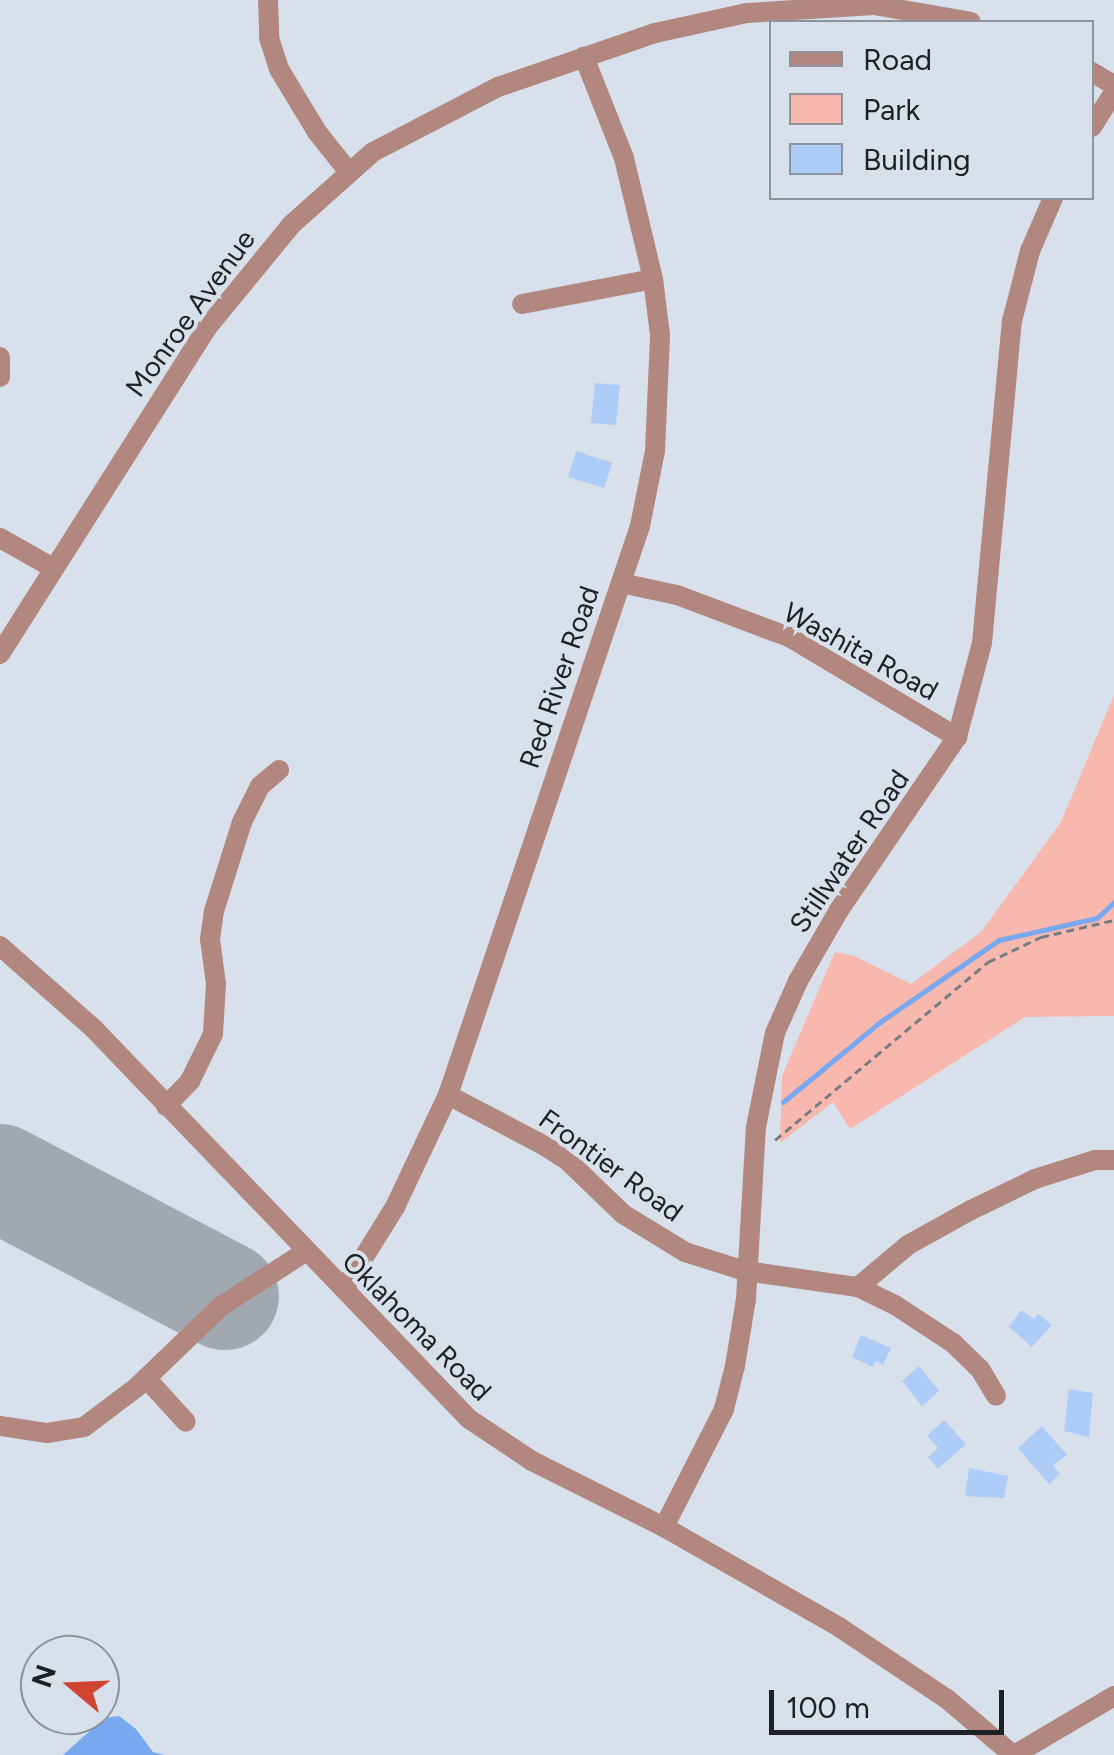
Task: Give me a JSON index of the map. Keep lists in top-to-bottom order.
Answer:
{
  "streets": {
    "street": [
      "Monroe Avenue",
      "Washita Road",
      "Red River Road",
      "Stillwater Road",
      "Frontier Road",
      "Oklahoma Road"
    ]
  },
  "crossings": [
    ["Monroe Avenue", "Red River Road"],
    ["Washita Road", "Red River Road"],
    ["Washita Road", "Stillwater Road"],
    ["Red River Road", "Frontier Road"],
    ["Red River Road", "Oklahoma Road"],
    ["Stillwater Road", "Frontier Road"],
    ["Stillwater Road", "Oklahoma Road"]
  ],
  "legend": ["Road", "Park", "Building"],
  "scale_bar": "100 m",
  "north": "left"
}
